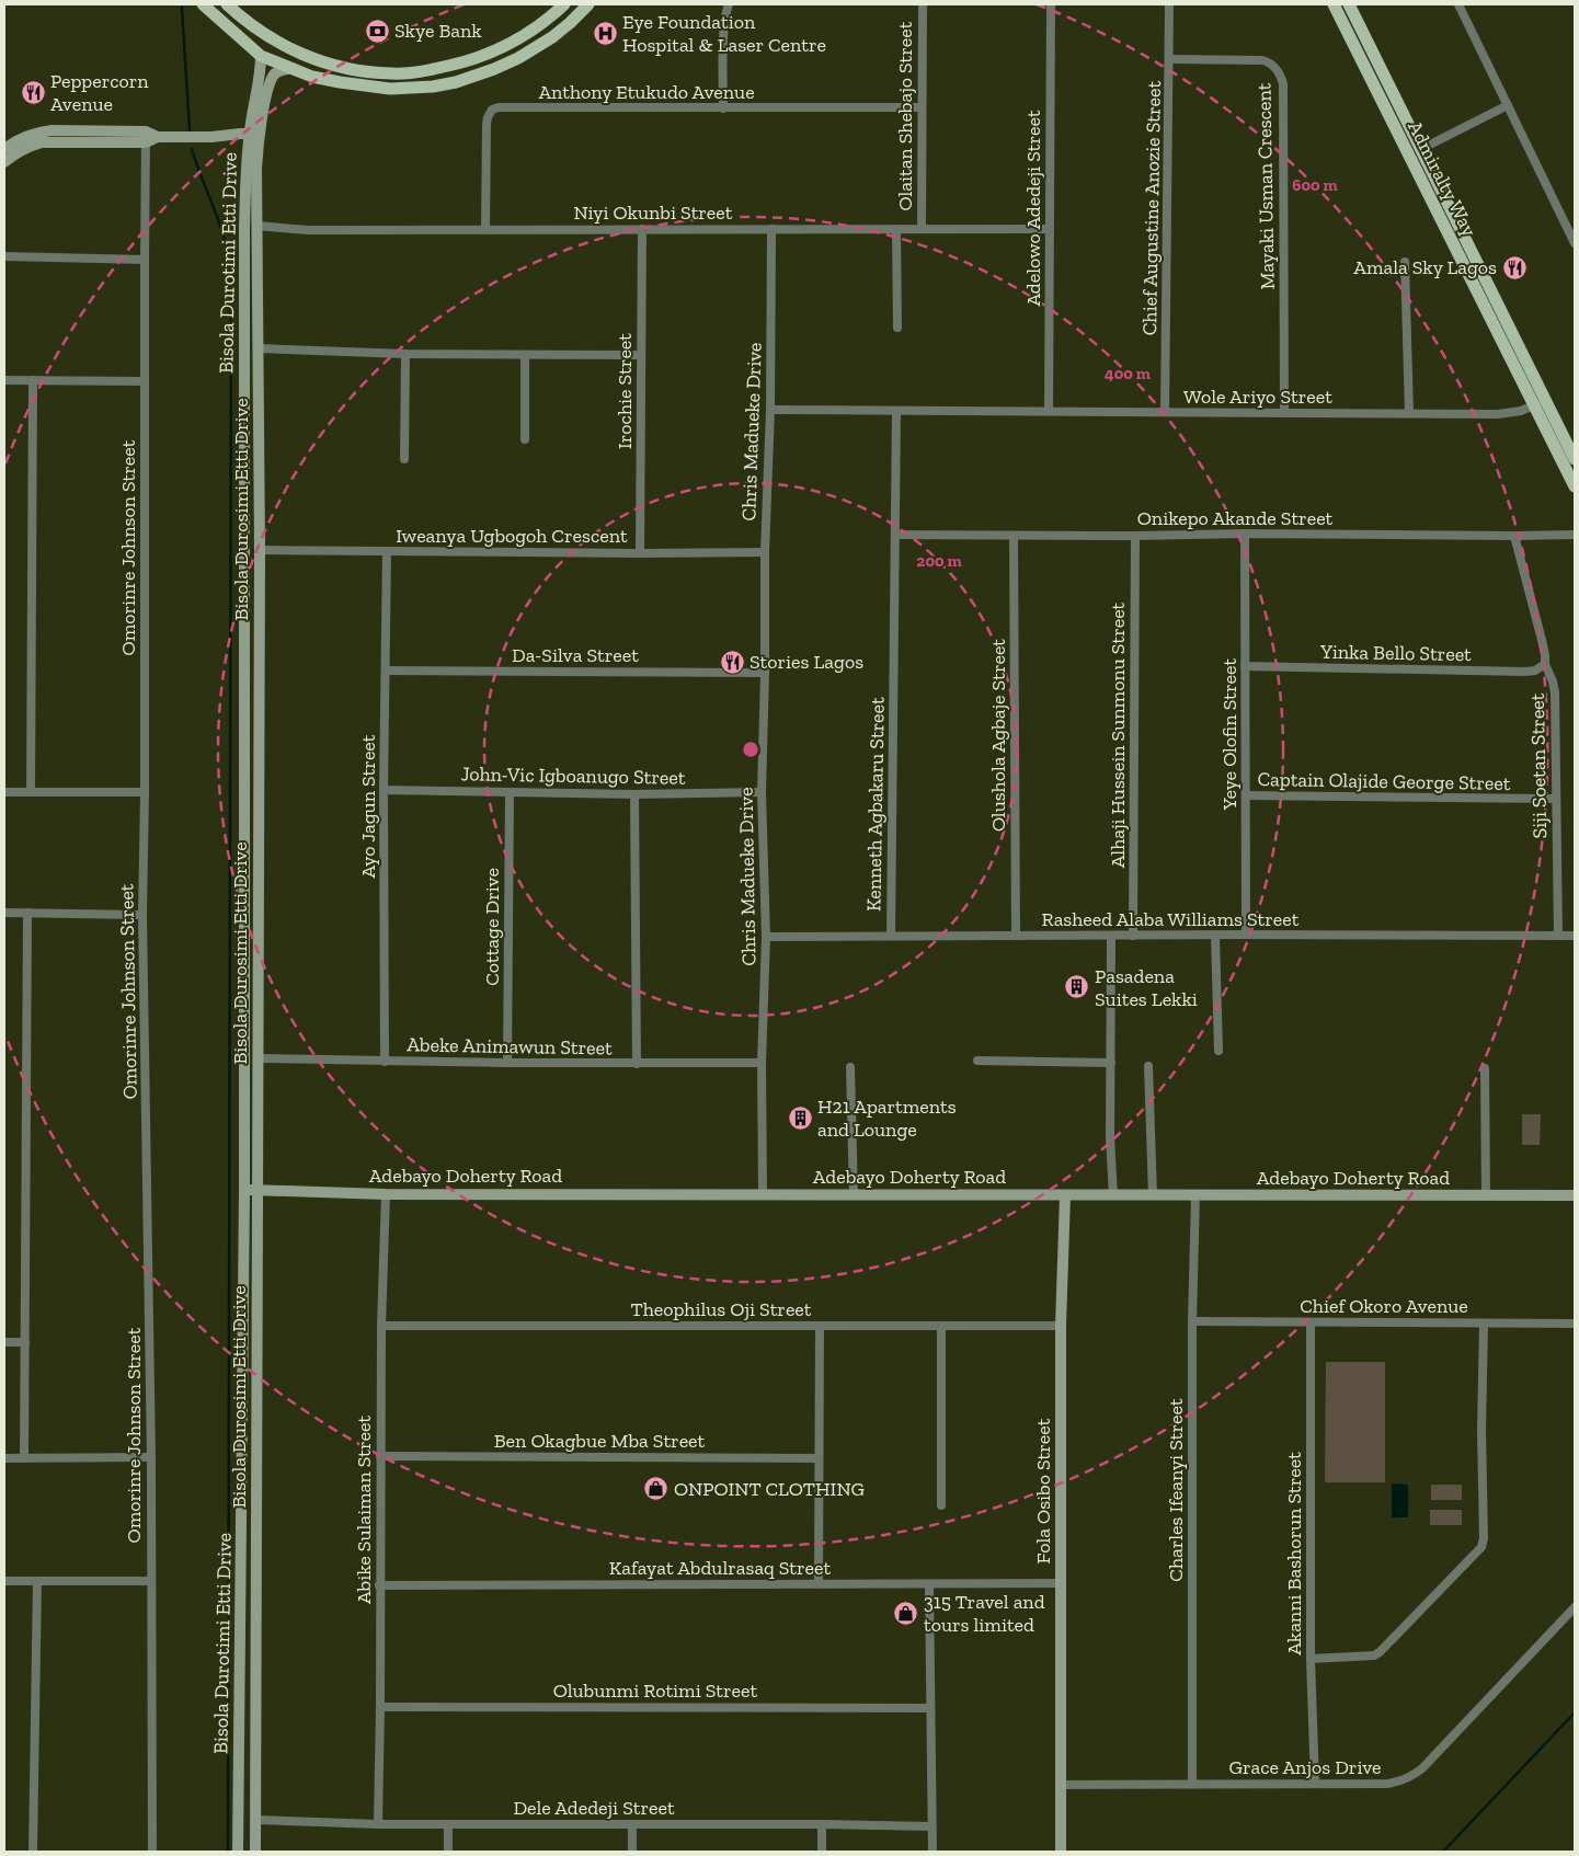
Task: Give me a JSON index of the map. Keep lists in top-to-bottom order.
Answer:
{
  "streets": {
    "main road": [
      "Admiralty Way",
      "Bisola Durotimi Etti Drive",
      "Bisola Durosimi Etti Drive",
      "Adebayo Doherty Road",
      "Fola Osibo Street"
    ],
    "street": [
      "Anthony Etukudo Avenue",
      "Olaitan Shebajo Street",
      "Mayaki Usman Crescent",
      "Adelowo Adedeji Street",
      "Chief Augustine Anozie Street",
      "Niyi Okunbi Street",
      "Irochie Street",
      "Wole Ariyo Street",
      "Chris Madueke Drive",
      "Onikepo Akande Street",
      "Iweanya Ugbogoh Crescent",
      "Omorinre Johnson Street",
      "Yinka Bello Street",
      "Da-Silva Street",
      "Yeye Olofin Street",
      "Olushola Agbaje Street",
      "Alhaji Hussein Sunmonu Street",
      "Siji Soetan Street",
      "John-Vic Igboanugo Street",
      "Captain Olajide George Street",
      "Kenneth Agbakaru Street",
      "Ayo Jagun Street",
      "Rasheed Alaba Williams Street",
      "Cottage Drive",
      "Abeke Animawun Street",
      "Chief Okoro Avenue",
      "Theophilus Oji Street",
      "Ben Okagbue Mba Street",
      "Charles Ifeanyi Street",
      "Abike Sulaiman Street",
      "Akanni Bashorun Street",
      "Kafayat Abdulrasaq Street",
      "Olubunmi Rotimi Street",
      "Grace Anjos Drive",
      "Dele Adedeji Street"
    ]
  },
  "crossings": [
    ["Anthony Etukudo Avenue", "Olaitan Shebajo Street"],
    ["Anthony Etukudo Avenue", "Niyi Okunbi Street"],
    ["Olaitan Shebajo Street", "Niyi Okunbi Street"],
    ["Admiralty Way", "Wole Ariyo Street"],
    ["Mayaki Usman Crescent", "Chief Augustine Anozie Street"],
    ["Mayaki Usman Crescent", "Wole Ariyo Street"],
    ["Adelowo Adedeji Street", "Niyi Okunbi Street"],
    ["Adelowo Adedeji Street", "Wole Ariyo Street"],
    ["Chief Augustine Anozie Street", "Wole Ariyo Street"],
    ["Niyi Okunbi Street", "Irochie Street"],
    ["Niyi Okunbi Street", "Chris Madueke Drive"],
    ["Niyi Okunbi Street", "Bisola Durosimi Etti Drive"],
    ["Bisola Durotimi Etti Drive", "Bisola Durosimi Etti Drive"],
    ["Bisola Durotimi Etti Drive", "Adebayo Doherty Road"],
    ["Irochie Street", "Iweanya Ugbogoh Crescent"],
    ["Wole Ariyo Street", "Chris Madueke Drive"],
    ["Wole Ariyo Street", "Kenneth Agbakaru Street"],
    ["Chris Madueke Drive", "Iweanya Ugbogoh Crescent"],
    ["Chris Madueke Drive", "Da-Silva Street"],
    ["Chris Madueke Drive", "John-Vic Igboanugo Street"],
    ["Chris Madueke Drive", "Rasheed Alaba Williams Street"],
    ["Chris Madueke Drive", "Abeke Animawun Street"],
    ["Chris Madueke Drive", "Adebayo Doherty Road"],
    ["Bisola Durosimi Etti Drive", "Iweanya Ugbogoh Crescent"],
    ["Bisola Durosimi Etti Drive", "Abeke Animawun Street"],
    ["Bisola Durosimi Etti Drive", "Adebayo Doherty Road"],
    ["Bisola Durosimi Etti Drive", "Dele Adedeji Street"],
    ["Onikepo Akande Street", "Yeye Olofin Street"],
    ["Onikepo Akande Street", "Olushola Agbaje Street"],
    ["Onikepo Akande Street", "Alhaji Hussein Sunmonu Street"],
    ["Onikepo Akande Street", "Siji Soetan Street"],
    ["Onikepo Akande Street", "Kenneth Agbakaru Street"],
    ["Iweanya Ugbogoh Crescent", "Ayo Jagun Street"],
    ["Yinka Bello Street", "Yeye Olofin Street"],
    ["Yinka Bello Street", "Siji Soetan Street"],
    ["Da-Silva Street", "Ayo Jagun Street"],
    ["Yeye Olofin Street", "Captain Olajide George Street"],
    ["Yeye Olofin Street", "Rasheed Alaba Williams Street"],
    ["Olushola Agbaje Street", "Rasheed Alaba Williams Street"],
    ["Alhaji Hussein Sunmonu Street", "Rasheed Alaba Williams Street"],
    ["Siji Soetan Street", "Captain Olajide George Street"],
    ["Siji Soetan Street", "Rasheed Alaba Williams Street"],
    ["John-Vic Igboanugo Street", "Ayo Jagun Street"],
    ["John-Vic Igboanugo Street", "Cottage Drive"],
    ["Kenneth Agbakaru Street", "Rasheed Alaba Williams Street"],
    ["Ayo Jagun Street", "Abeke Animawun Street"],
    ["Cottage Drive", "Abeke Animawun Street"],
    ["Adebayo Doherty Road", "Charles Ifeanyi Street"],
    ["Adebayo Doherty Road", "Fola Osibo Street"],
    ["Adebayo Doherty Road", "Abike Sulaiman Street"],
    ["Chief Okoro Avenue", "Charles Ifeanyi Street"],
    ["Chief Okoro Avenue", "Akanni Bashorun Street"],
    ["Theophilus Oji Street", "Fola Osibo Street"],
    ["Theophilus Oji Street", "Abike Sulaiman Street"],
    ["Ben Okagbue Mba Street", "Abike Sulaiman Street"],
    ["Charles Ifeanyi Street", "Grace Anjos Drive"],
    ["Fola Osibo Street", "Kafayat Abdulrasaq Street"],
    ["Fola Osibo Street", "Grace Anjos Drive"],
    ["Abike Sulaiman Street", "Kafayat Abdulrasaq Street"],
    ["Abike Sulaiman Street", "Olubunmi Rotimi Street"],
    ["Abike Sulaiman Street", "Dele Adedeji Street"],
    ["Akanni Bashorun Street", "Grace Anjos Drive"]
  ],
  "places": {
    "bank": ["Skye Bank"],
    "hospital": ["Eye Foundation Hospital & Laser Centre"],
    "restaurant": ["Peppercorn Avenue", "Amala Sky Lagos", "Stories Lagos"],
    "building": ["Pasadena Suites Lekki", "H21 Apartments and Lounge"],
    "shop": ["ONPOINT CLOTHING", "315 Travel and tours limited"]
  },
  "rings": ["600 m", "400 m", "200 m"]
}
